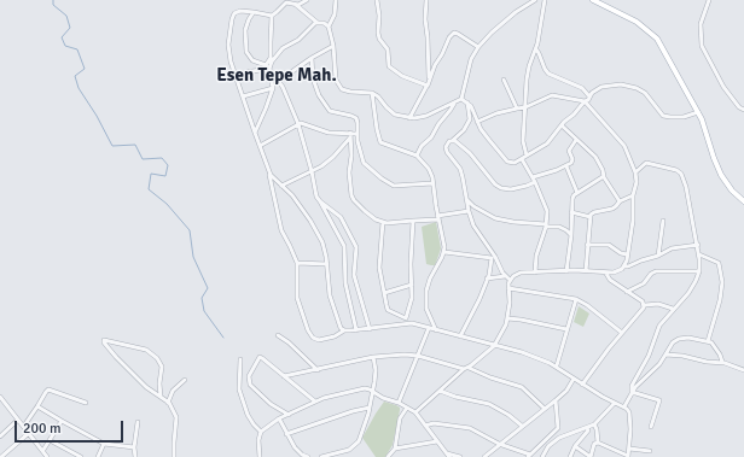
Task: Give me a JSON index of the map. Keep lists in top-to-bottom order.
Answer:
{
  "districts": ["Esen Tepe Mah."],
  "scale_bar": "200 m"
}
